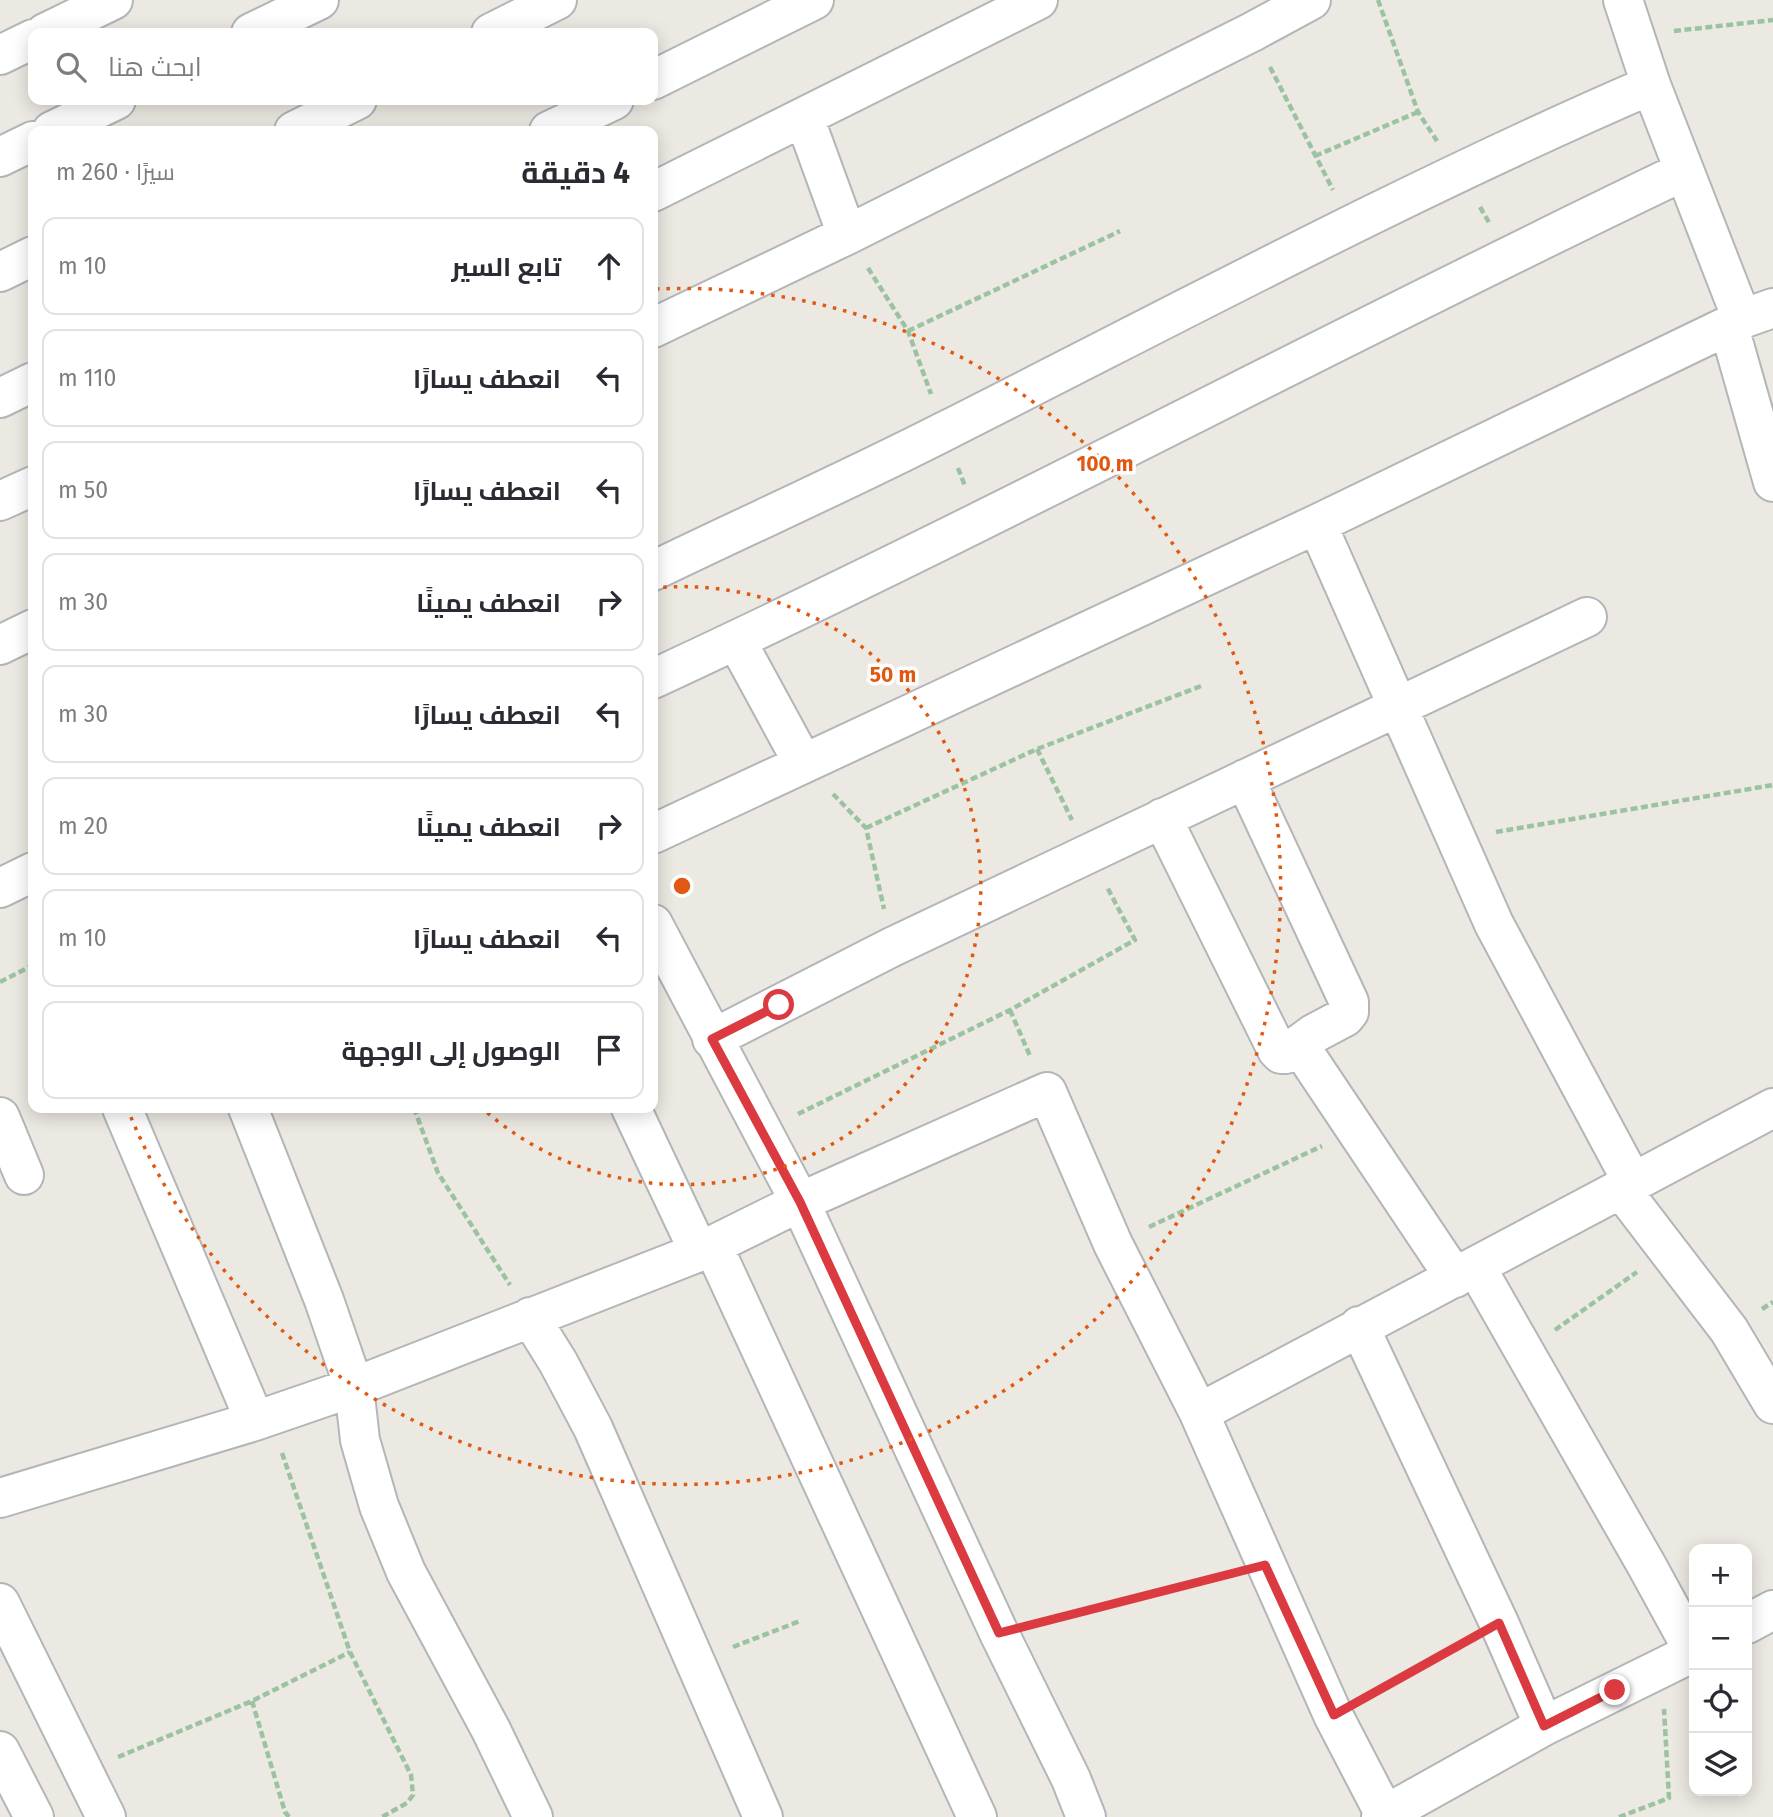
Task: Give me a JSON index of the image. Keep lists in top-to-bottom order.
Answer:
{
  "page": {
    "search": "ابحث هنا",
    "heading": ["4 دقيقة", "سيرًا · 260 m"],
    "list": [
      ["تابع السير", "10 m"],
      ["انعطف يسارًا", "110 m"],
      ["انعطف يسارًا", "50 m"],
      ["انعطف يمينًا", "30 m"],
      ["انعطف يسارًا", "30 m"],
      ["انعطف يمينًا", "20 m"],
      ["انعطف يسارًا", "10 m"],
      "الوصول إلى الوجهة"
    ],
    "map_buttons": ["+", "−"]
  },
  "rings": ["100 m", "50 m"]
}
